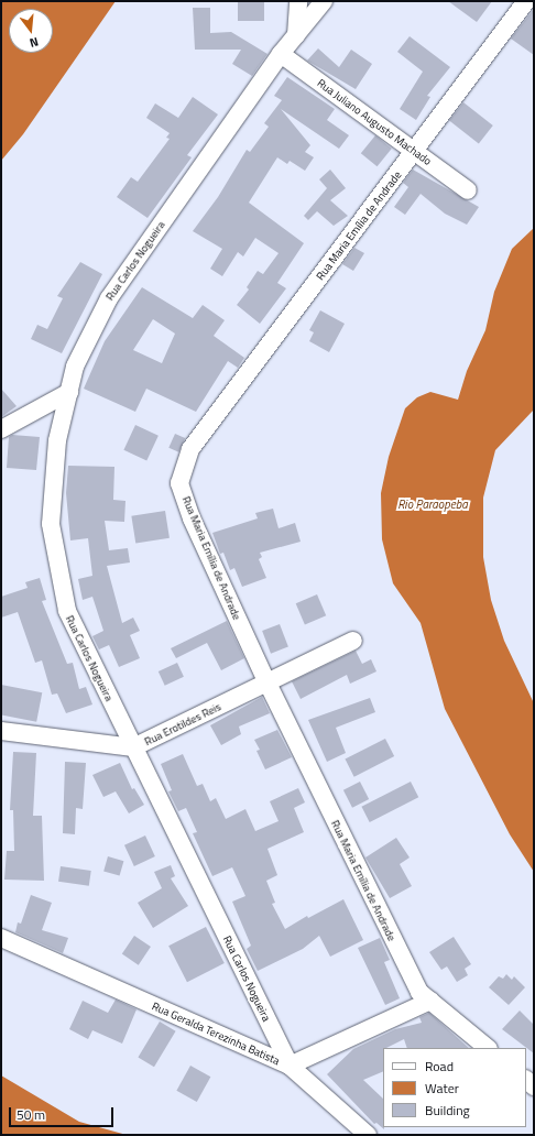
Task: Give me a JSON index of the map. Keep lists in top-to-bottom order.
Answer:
{
  "streets": {
    "street": [
      "Rua Juliano Augusto Machado",
      "Rua Maria Emília de Andrade",
      "Rua Carlos Nogueira",
      "Rua Erotildes Reis",
      "Rua Geralda Terezinha Batista"
    ]
  },
  "crossings": [
    ["Rua Juliano Augusto Machado", "Rua Maria Emília de Andrade"],
    ["Rua Juliano Augusto Machado", "Rua Carlos Nogueira"],
    ["Rua Maria Emília de Andrade", "Rua Erotildes Reis"],
    ["Rua Maria Emília de Andrade", "Rua Geralda Terezinha Batista"],
    ["Rua Carlos Nogueira", "Rua Erotildes Reis"],
    ["Rua Carlos Nogueira", "Rua Geralda Terezinha Batista"]
  ],
  "water": ["Rio Paraopeba"],
  "legend": ["Road", "Water", "Building"],
  "scale_bar": "50 m",
  "north": "bottom"
}
